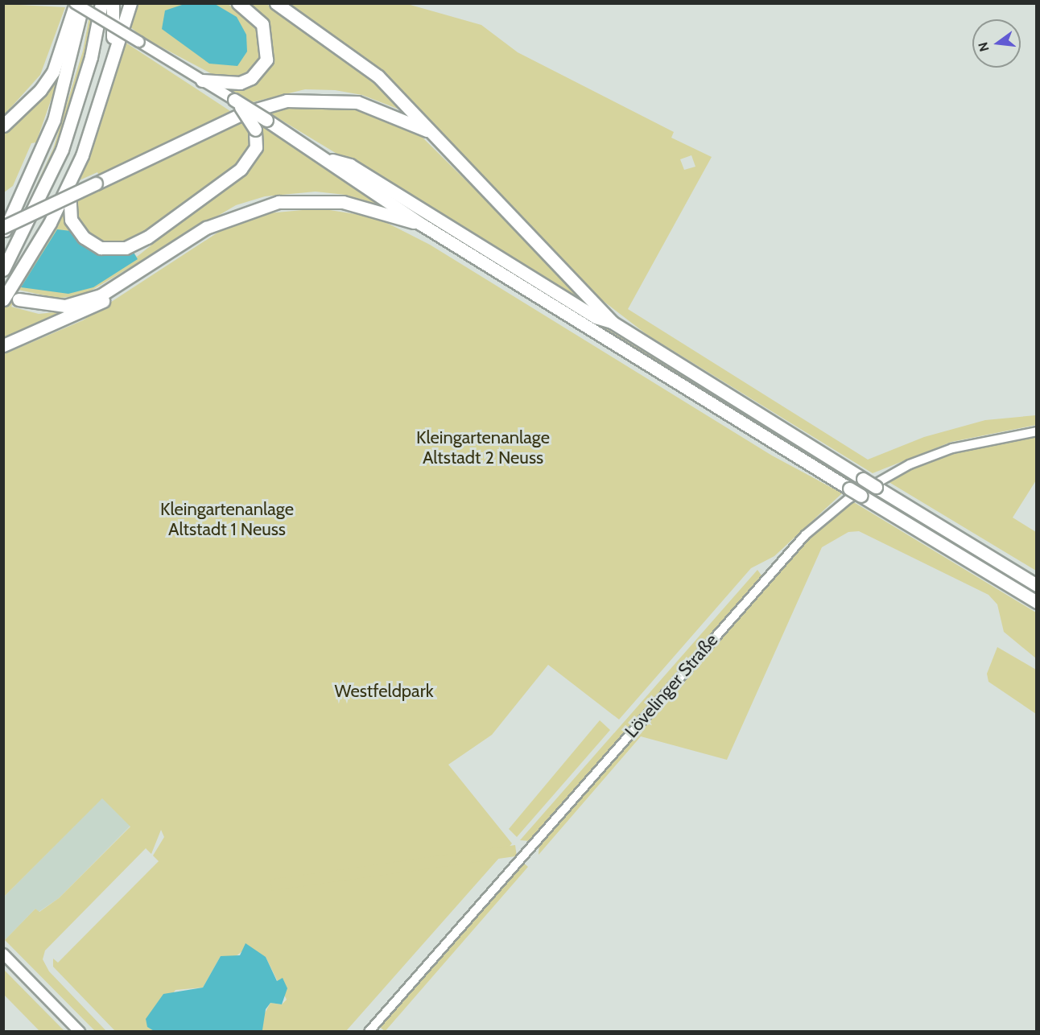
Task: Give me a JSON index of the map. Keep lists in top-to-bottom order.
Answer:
{
  "streets": {
    "street": ["Lövelinger Straße"]
  },
  "parks": ["Kleingartenanlage Altstadt 2 Neuss", "Kleingartenanlage Altstadt 1 Neuss", "Westfeldpark"],
  "north": "left"
}
